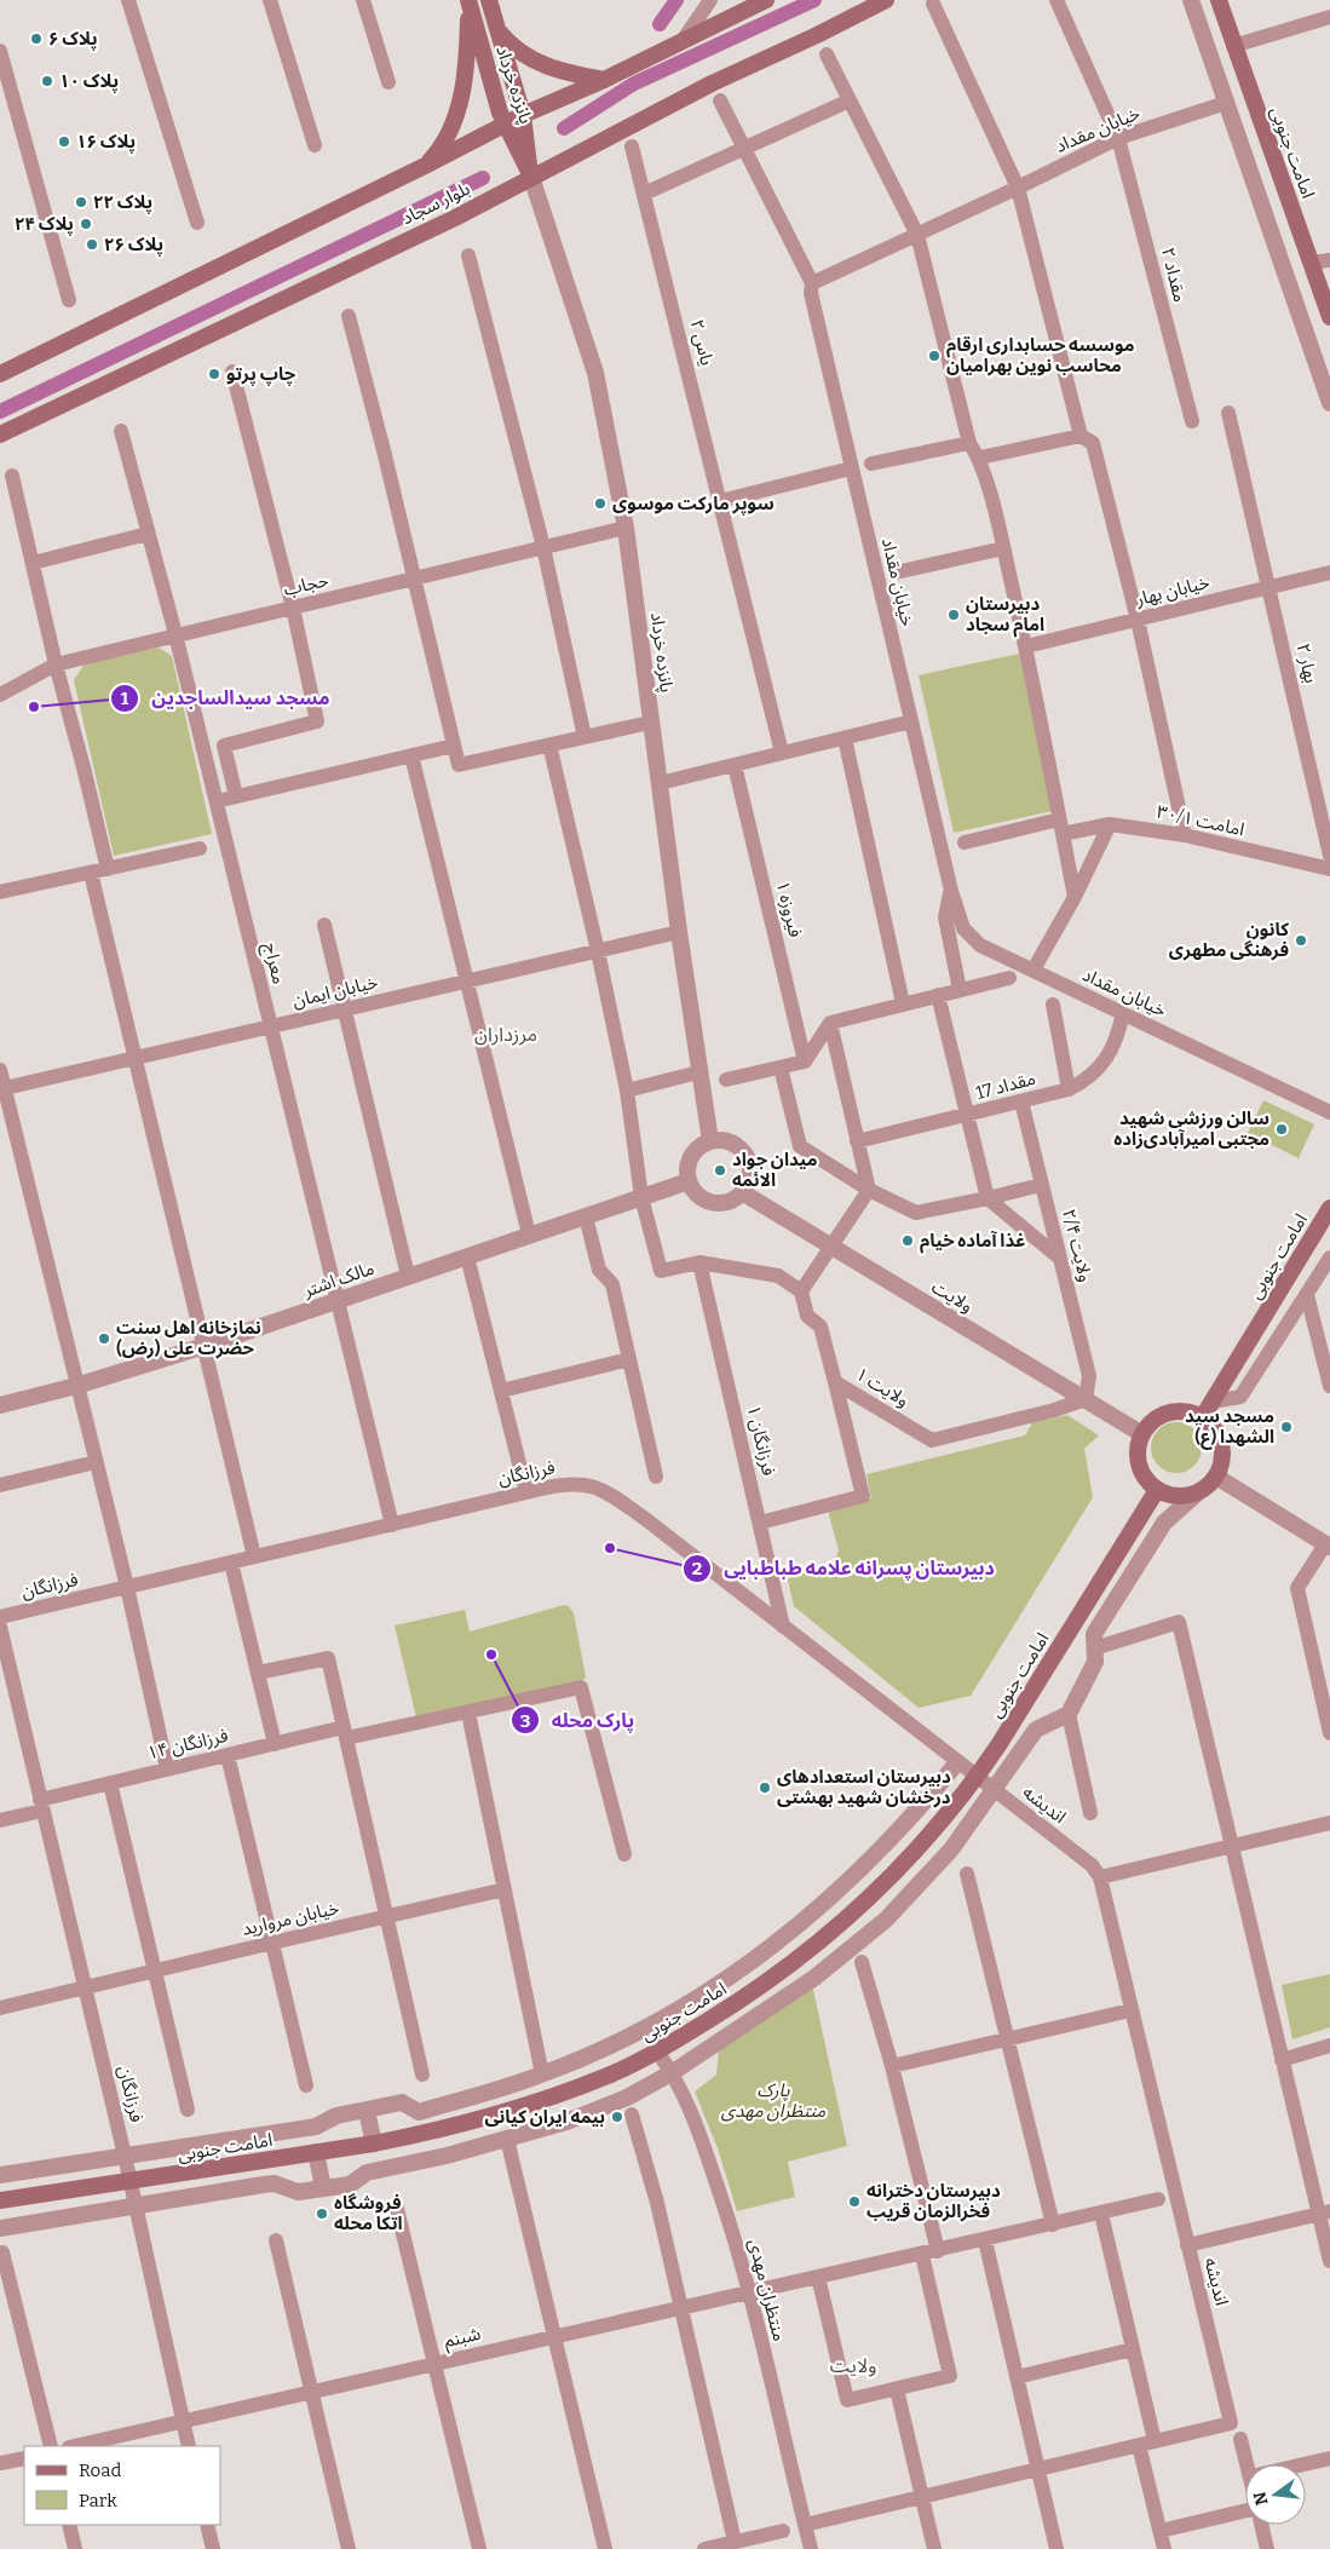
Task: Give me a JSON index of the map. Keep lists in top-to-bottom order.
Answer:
{
  "streets": {
    "main road": ["پانزده خرداد", "امامت جنوبی", "بلوار سجاد"],
    "street": [
      "خیابان مقداد",
      "مقداد ۲",
      "یاس ۲",
      "حجاب",
      "خیابان بهار",
      "بهار ۲",
      "امامت ۳۰/۱",
      "فیروزه ۱",
      "معراج",
      "خیابان ایمان",
      "مقداد 17",
      "ولایت ۲/۴",
      "مالک اشتر",
      "ولایت",
      "ولایت ۱",
      "فرزانگان ۱",
      "فرزانگان",
      "فرزانگان ۱۴",
      "اندیشه",
      "خیابان مروارید",
      "منتظران مهدی",
      "شبنم"
    ]
  },
  "crossings": [
    ["پانزده خرداد", "بلوار سجاد"],
    ["پانزده خرداد", "حجاب"],
    ["پانزده خرداد", "خیابان ایمان"],
    ["پانزده خرداد", "مالک اشتر"],
    ["پانزده خرداد", "ولایت"],
    ["خیابان مقداد", "مقداد ۲"],
    ["خیابان مقداد", "مقداد 17"],
    ["امامت جنوبی", "ولایت"],
    ["امامت جنوبی", "فرزانگان"],
    ["امامت جنوبی", "اندیشه"],
    ["امامت جنوبی", "منتظران مهدی"],
    ["حجاب", "معراج"],
    ["خیابان بهار", "بهار ۲"],
    ["معراج", "خیابان ایمان"],
    ["معراج", "مالک اشتر"],
    ["معراج", "فرزانگان"],
    ["مقداد 17", "ولایت ۲/۴"],
    ["ولایت ۲/۴", "ولایت"],
    ["ولایت ۲/۴", "ولایت ۱"],
    ["مالک اشتر", "ولایت"],
    ["ولایت", "ولایت ۱"],
    ["ولایت ۱", "فرزانگان ۱"],
    ["فرزانگان ۱", "فرزانگان"],
    ["فرزانگان", "فرزانگان ۱۴"],
    ["فرزانگان", "اندیشه"],
    ["فرزانگان", "خیابان مروارید"],
    ["فرزانگان", "شبنم"],
    ["اندیشه", "منتظران مهدی"],
    ["منتظران مهدی", "شبنم"]
  ],
  "districts": ["مرزداران", "ولایت"],
  "parks": ["پارک منتظران مهدی"],
  "places": [
    "پلاک ۶",
    "پلاک ۱۰",
    "پلاک ۱۶",
    "پلاک ۲۲",
    "پلاک ۲۴",
    "پلاک ۲۶",
    "موسسه حسابداری ارقام محاسب نوین بهرامیان",
    "چاپ پرتو",
    "سوپر مارکت موسوی",
    "دبیرستان امام سجاد",
    "مسجد سیدالساجدین",
    "کانون فرهنگی مطهری",
    "سالن ورزشی شهید مجتبی امیرآبادی‌زاده",
    "میدان جواد الائمه",
    "غذا آماده خیام",
    "نمازخانه اهل سنت حضرت علی (رض)",
    "مسجد سید الشهدا (ع)",
    "دبیرستان پسرانه علامه طباطبایی",
    "پارک محله",
    "دبیرستان استعدادهای درخشان شهید بهشتی",
    "بیمه ایران کیانی",
    "دبیرستان دخترانه فخرالزمان قریب",
    "فروشگاه اتکا محله"
  ],
  "legend": ["Road", "Park"],
  "north": "left"
}
